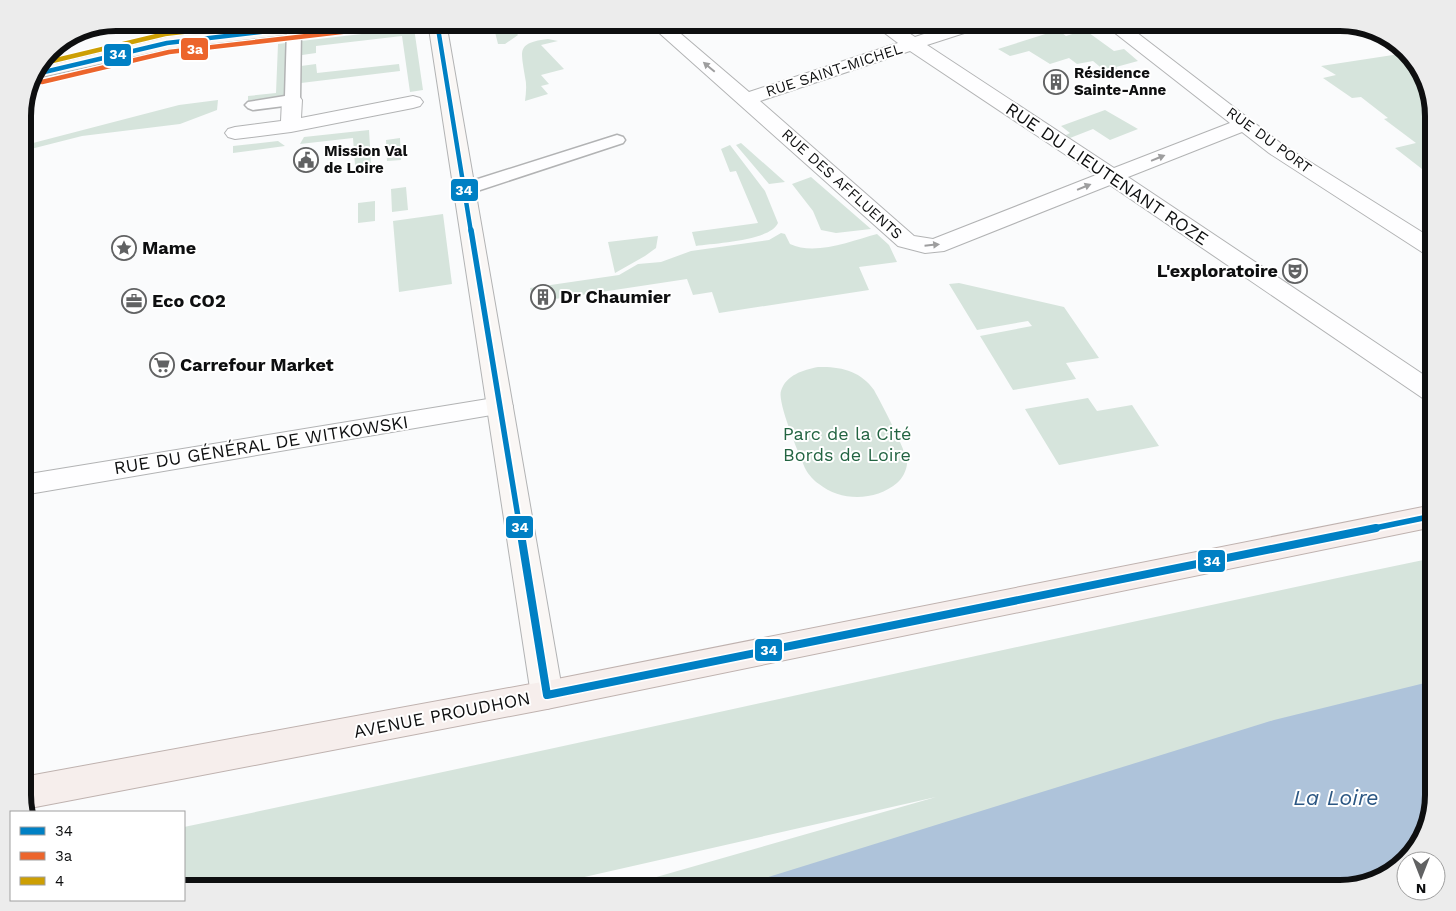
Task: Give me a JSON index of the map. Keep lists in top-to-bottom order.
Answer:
{
  "streets": {
    "main road": ["AVENUE PROUDHON"],
    "street": [
      "RUE SAINT-MICHEL",
      "RUE DU PORT",
      "RUE DU LIEUTENANT ROZE",
      "RUE DES AFFLUENTS",
      "RUE DU GÉNÉRAL DE WITKOWSKI"
    ]
  },
  "crossings": [
    ["RUE SAINT-MICHEL", "RUE DU LIEUTENANT ROZE"],
    ["RUE SAINT-MICHEL", "RUE DES AFFLUENTS"],
    ["RUE DU PORT", "RUE DES AFFLUENTS"],
    ["RUE DU LIEUTENANT ROZE", "RUE DES AFFLUENTS"]
  ],
  "water": ["La Loire"],
  "parks": ["Parc de la Cité Bords de Loire"],
  "places": {
    "building": ["Résidence Sainte-Anne", "Dr Chaumier"],
    "public building": ["Mission Val de Loire"],
    "place": ["Mame"],
    "theatre": ["L'exploratoire"],
    "office": ["Eco CO2"],
    "supermarket": ["Carrefour Market"]
  },
  "lines": ["transit line 34", "transit line 3a", "transit line 4"],
  "legend": ["34", "3a", "4"],
  "north": "bottom"
}
